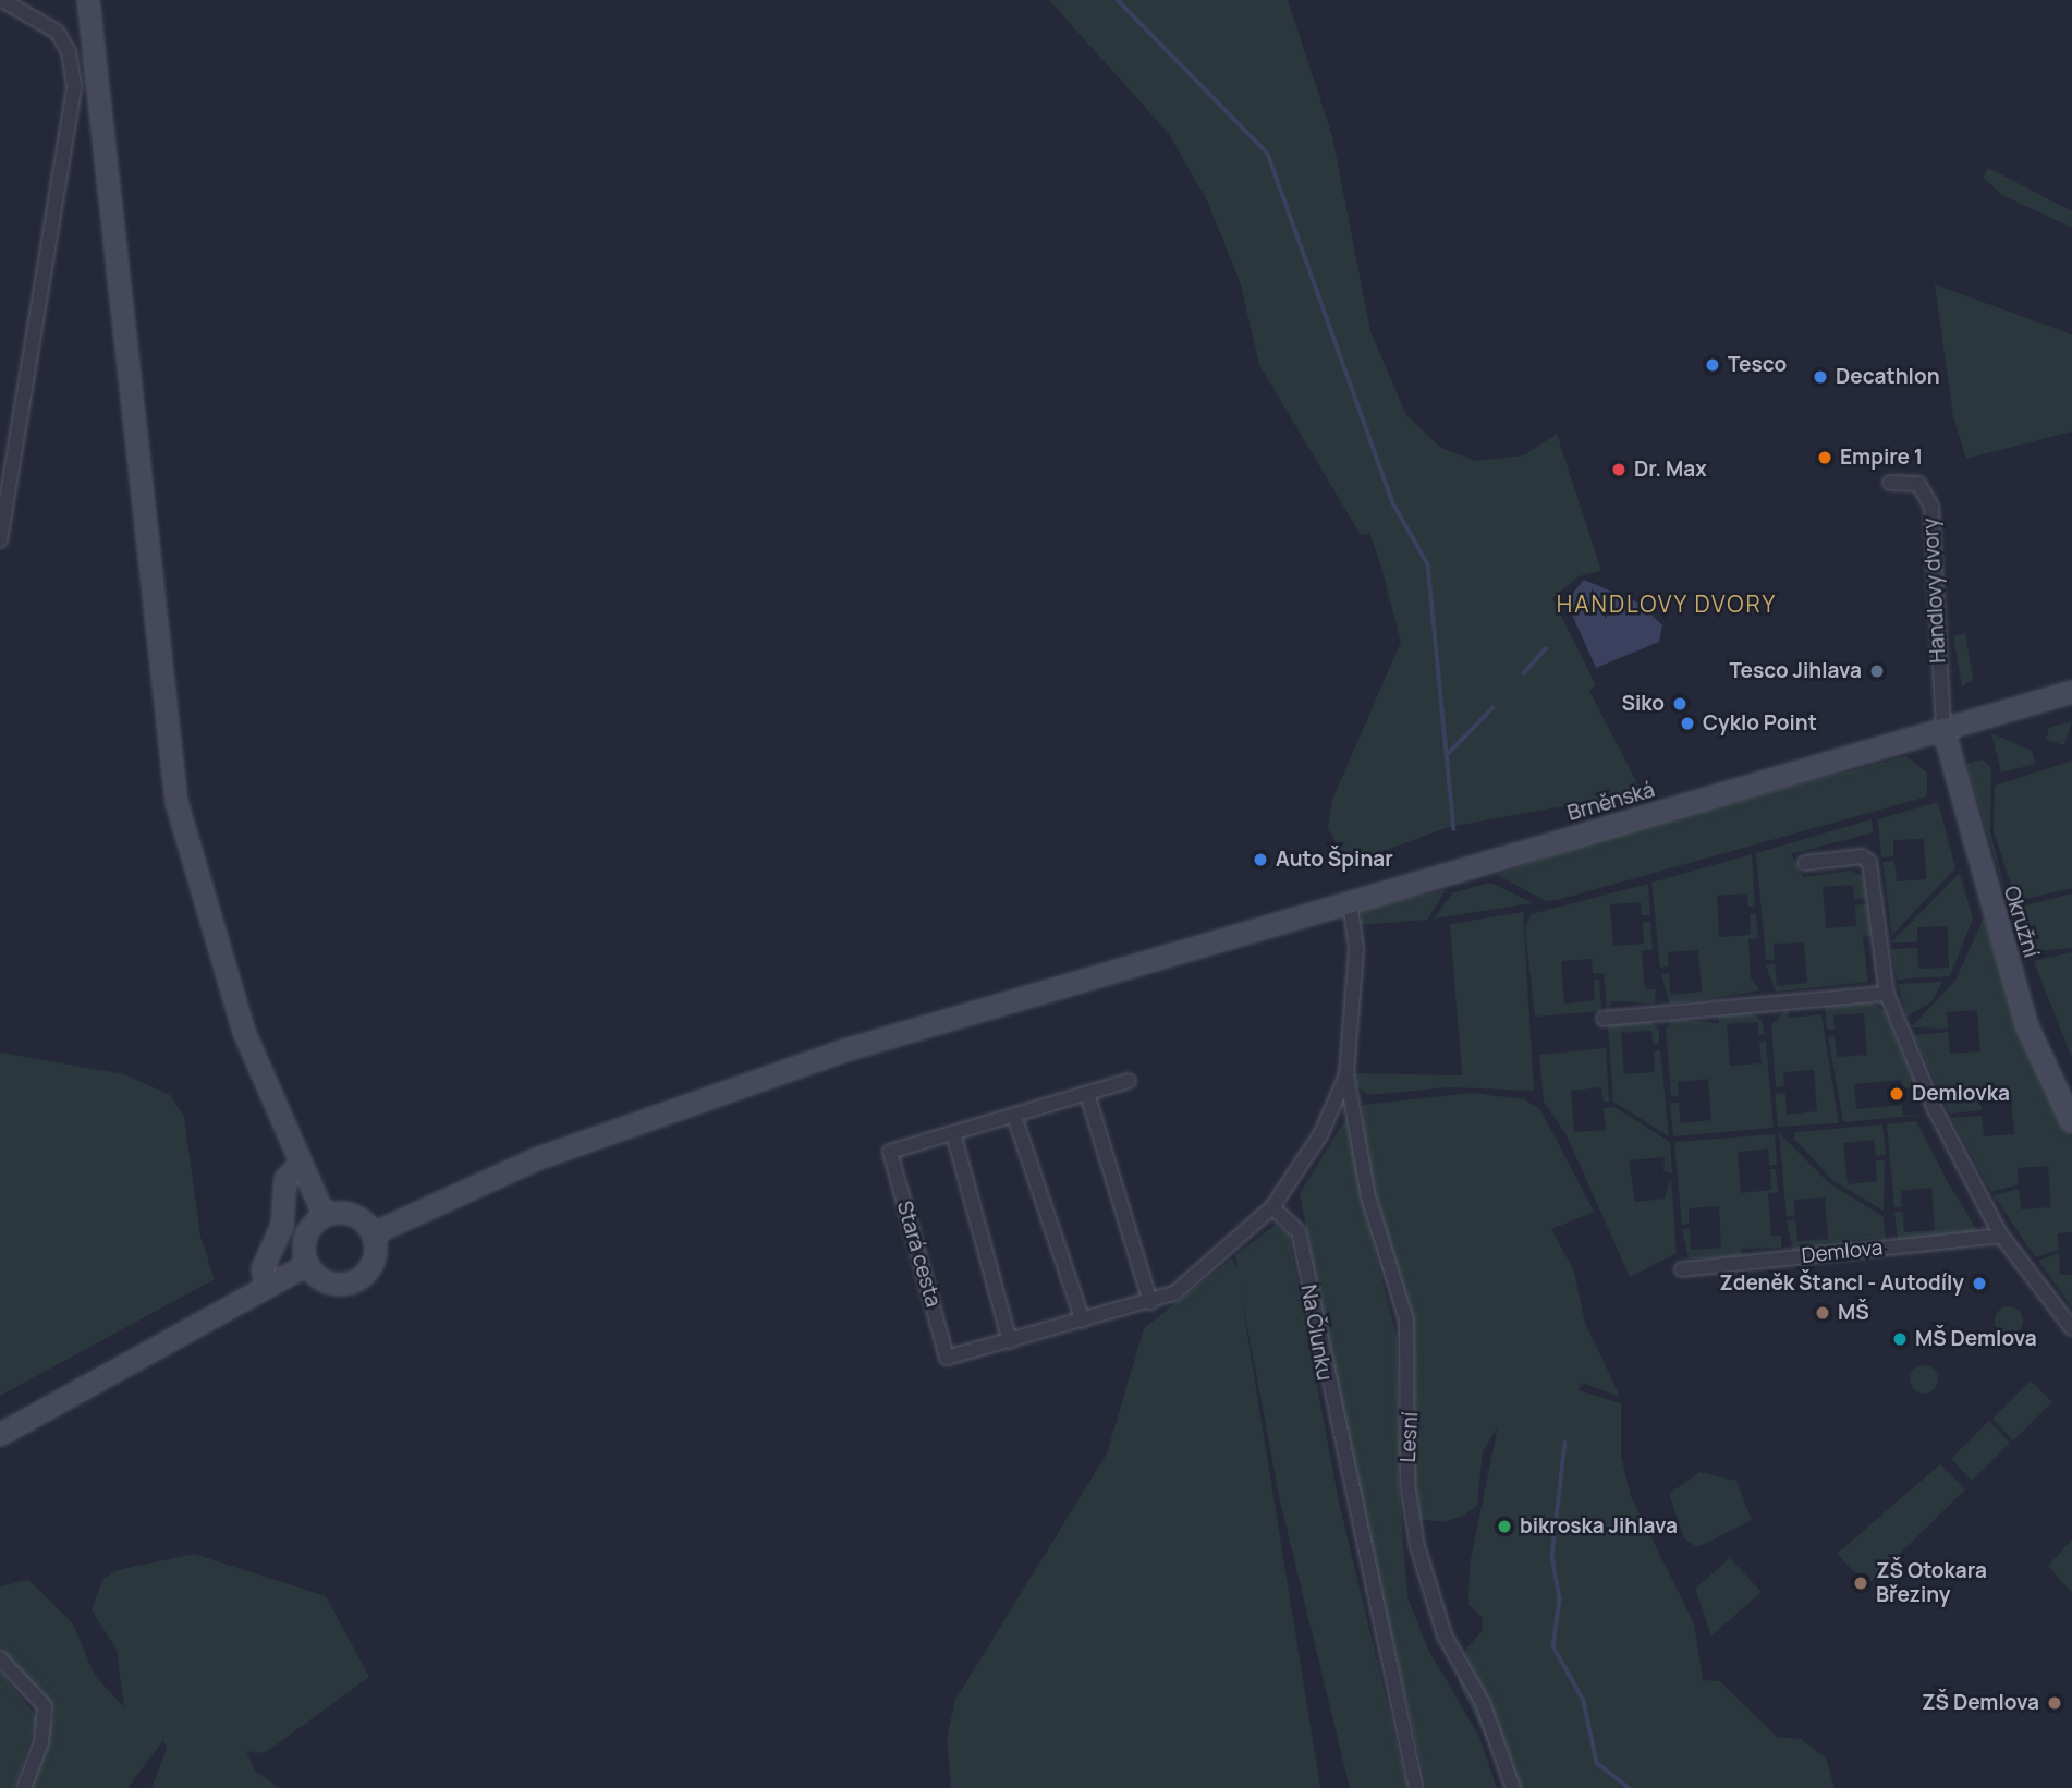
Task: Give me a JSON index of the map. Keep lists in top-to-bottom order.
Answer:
{
  "streets": {
    "main road": ["Brněnská", "Okružní"],
    "street": [
      "Handlovy dvory",
      "Demlova",
      "Stará cesta",
      "Na Člunku",
      "Lesní"
    ]
  },
  "crossings": [
    ["Handlovy dvory", "Brněnská"],
    ["Handlovy dvory", "Okružní"],
    ["Brněnská", "Okružní"],
    ["Stará cesta", "Na Člunku"]
  ],
  "districts": ["HANDLOVY DVORY"],
  "places": [
    "Tesco",
    "Decathlon",
    "Empire 1",
    "Dr. Max",
    "Tesco Jihlava",
    "Siko",
    "Cyklo Point",
    "Auto Špinar",
    "Demlovka",
    "Zdeněk Štancl - Autodíly",
    "MŠ",
    "MŠ Demlova",
    "bikroska Jihlava",
    "ZŠ Otokara Březiny",
    "ZŠ Demlova"
  ]
}
